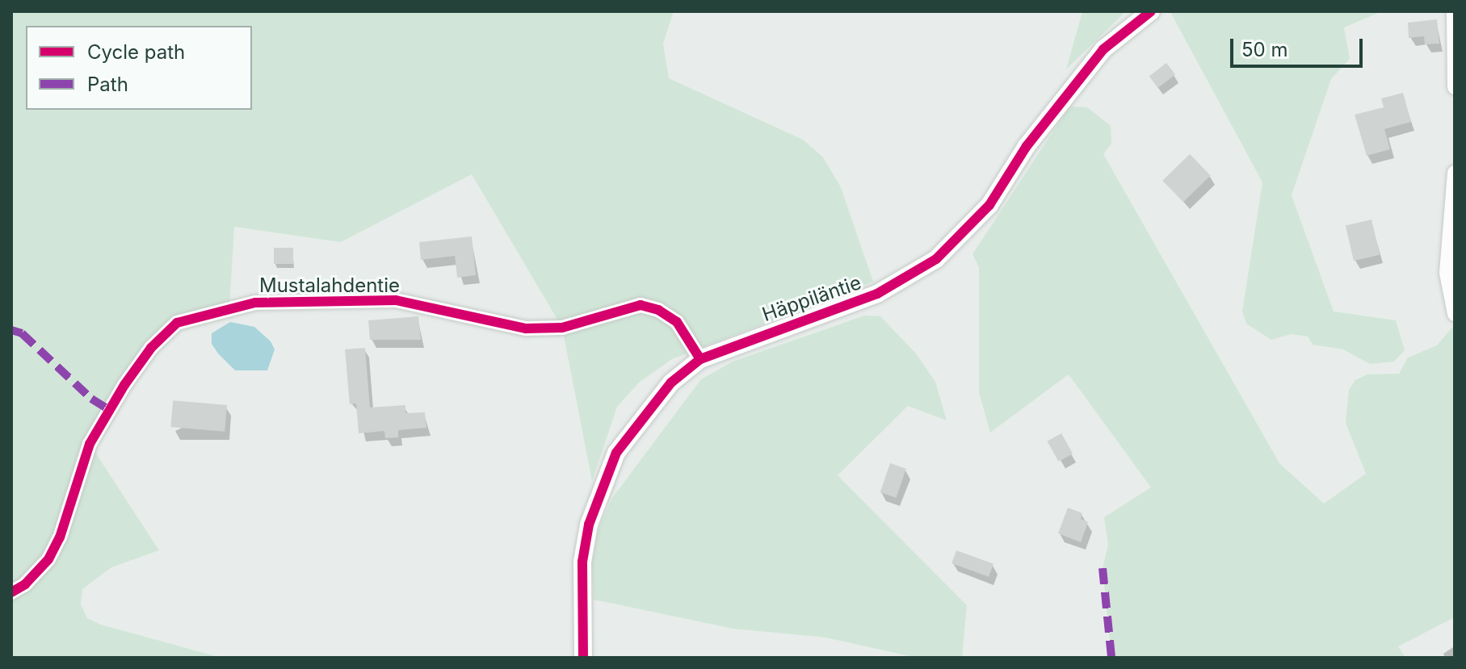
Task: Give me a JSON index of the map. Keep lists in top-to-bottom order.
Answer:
{
  "streets": {
    "street": ["Mustalahdentie", "Häppiläntie"]
  },
  "crossings": [
    ["Mustalahdentie", "Häppiläntie"]
  ],
  "legend": ["Cycle path", "Path"],
  "scale_bar": "50 m"
}
